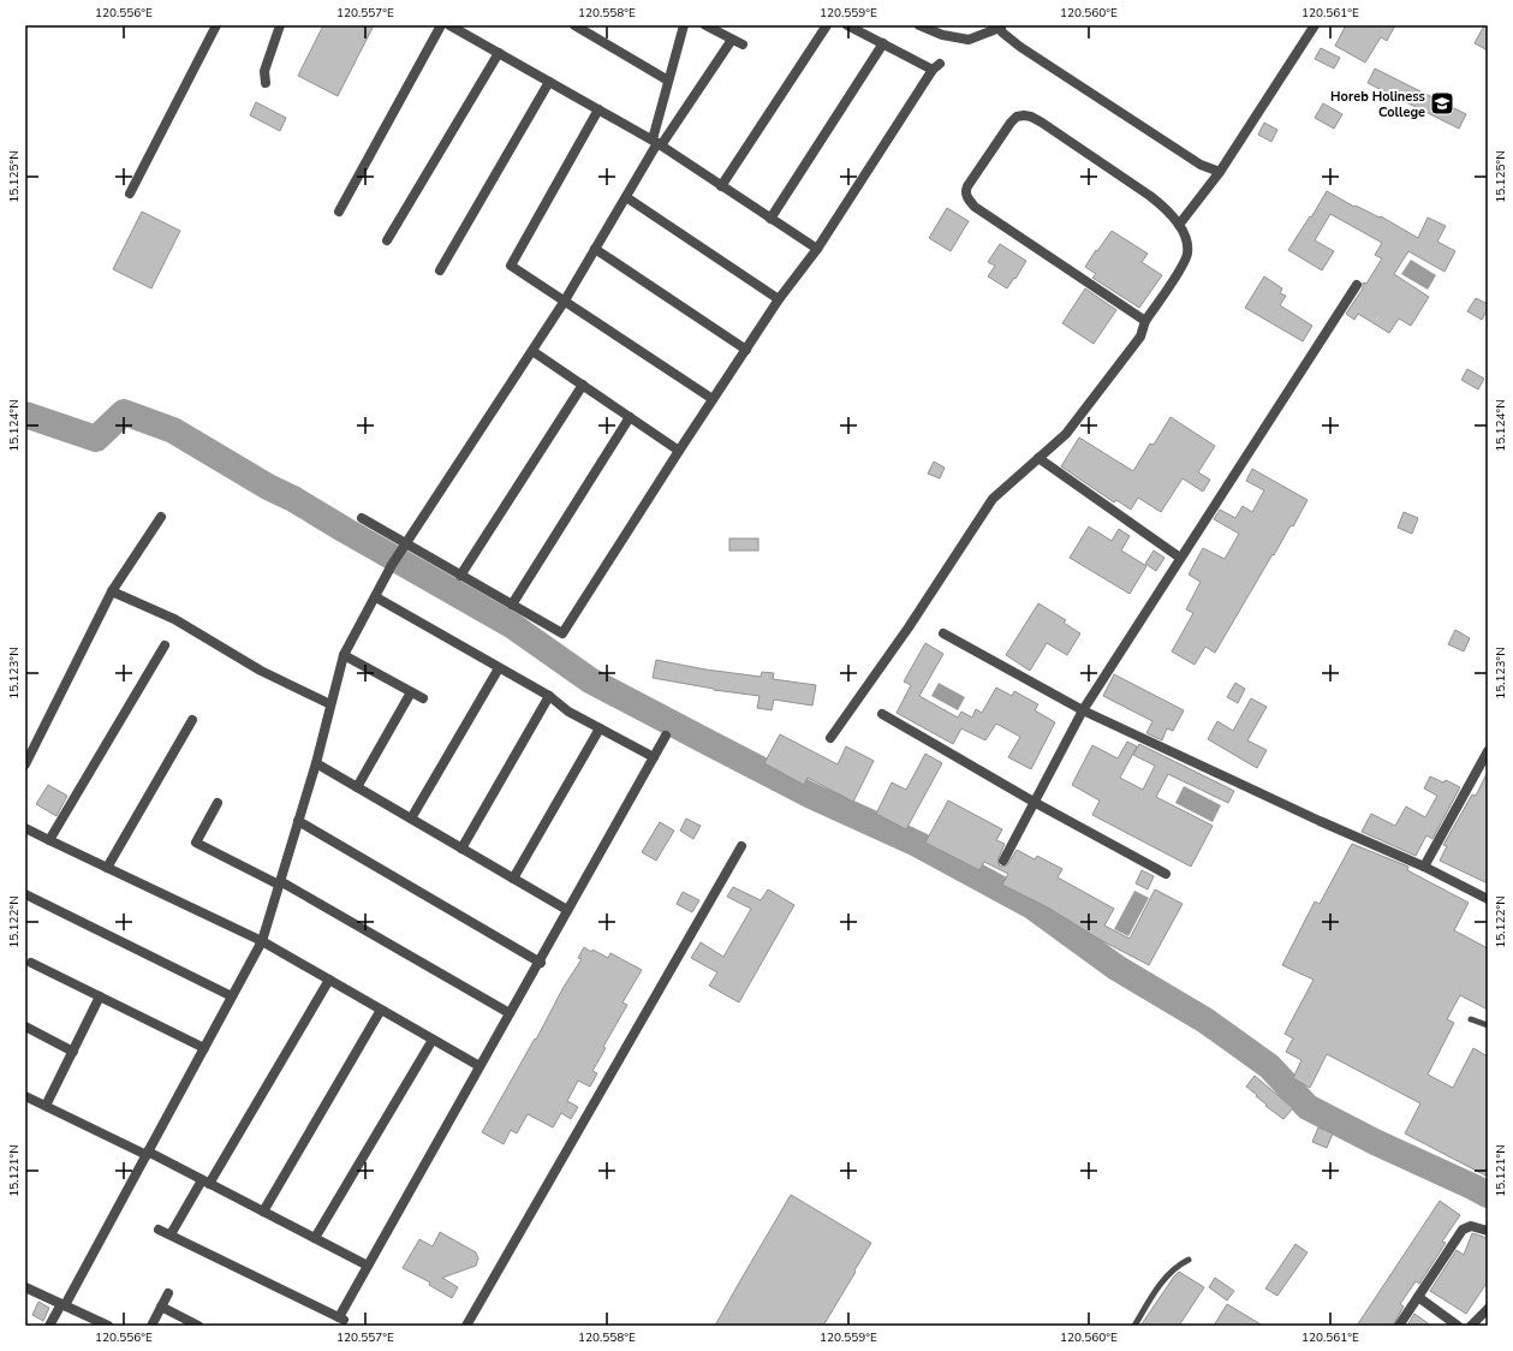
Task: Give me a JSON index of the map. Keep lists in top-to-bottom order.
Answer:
{
  "places": {
    "school or university": ["Horeb Holiness College"]
  },
  "coordinates": [
    "120.556°E",
    "120.557°E",
    "120.558°E",
    "120.559°E",
    "120.560°E",
    "120.561°E",
    "15.125°N",
    "15.124°N",
    "15.123°N",
    "15.122°N",
    "15.121°N"
  ]
}
